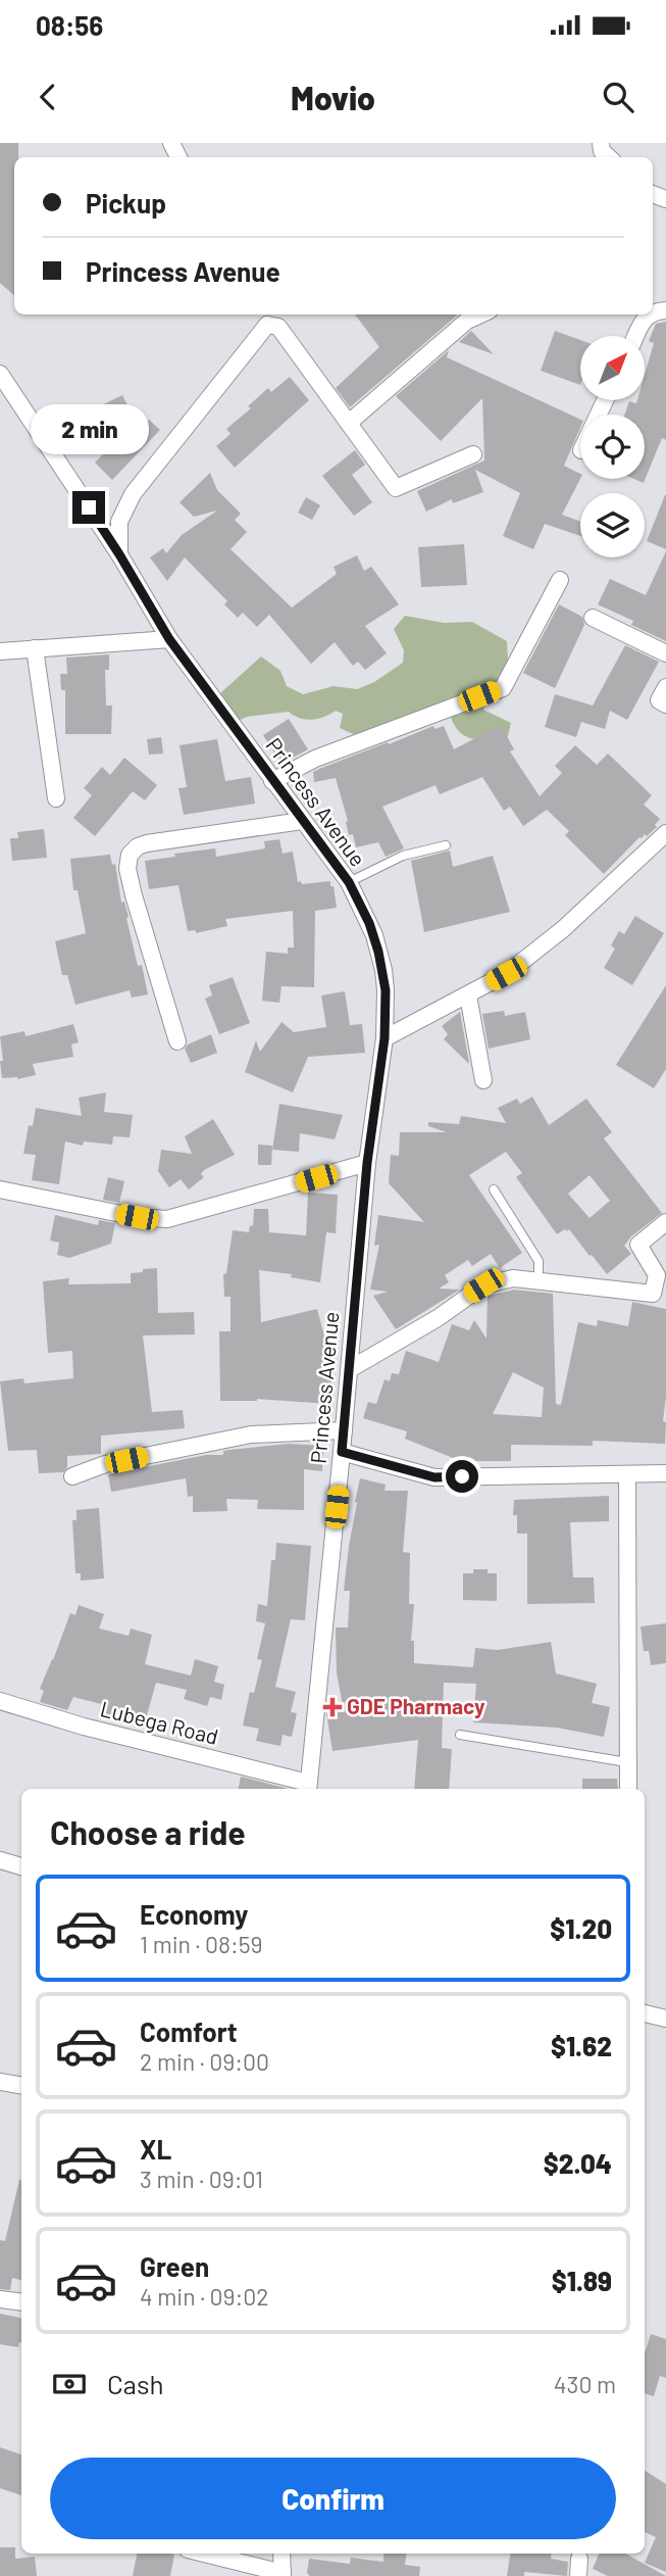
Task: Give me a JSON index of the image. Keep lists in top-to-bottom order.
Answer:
{
  "streets": {
    "street": ["Princess Avenue", "Lubega Road"]
  },
  "crossings": [
    ["Princess Avenue", "Lubega Road"]
  ],
  "places": {
    "health": ["GDE Pharmacy"]
  },
  "north": "top right",
  "page": {
    "status": "08:56",
    "header": "Movio",
    "banner": ["Pickup", "Princess Avenue"],
    "bubble": "2 min",
    "heading": "Choose a ride",
    "list": [
      {
        "name": "Economy",
        "note": "1 min · 08:59",
        "value": "$1.20"
      },
      {
        "name": "Comfort",
        "note": "2 min · 09:00",
        "value": "$1.62"
      },
      {
        "name": "XL",
        "note": "3 min · 09:01",
        "value": "$2.04"
      },
      {
        "name": "Green",
        "note": "4 min · 09:02",
        "value": "$1.89"
      }
    ],
    "pay": ["Cash", "430 m"],
    "buttons": "Confirm"
  }
}
